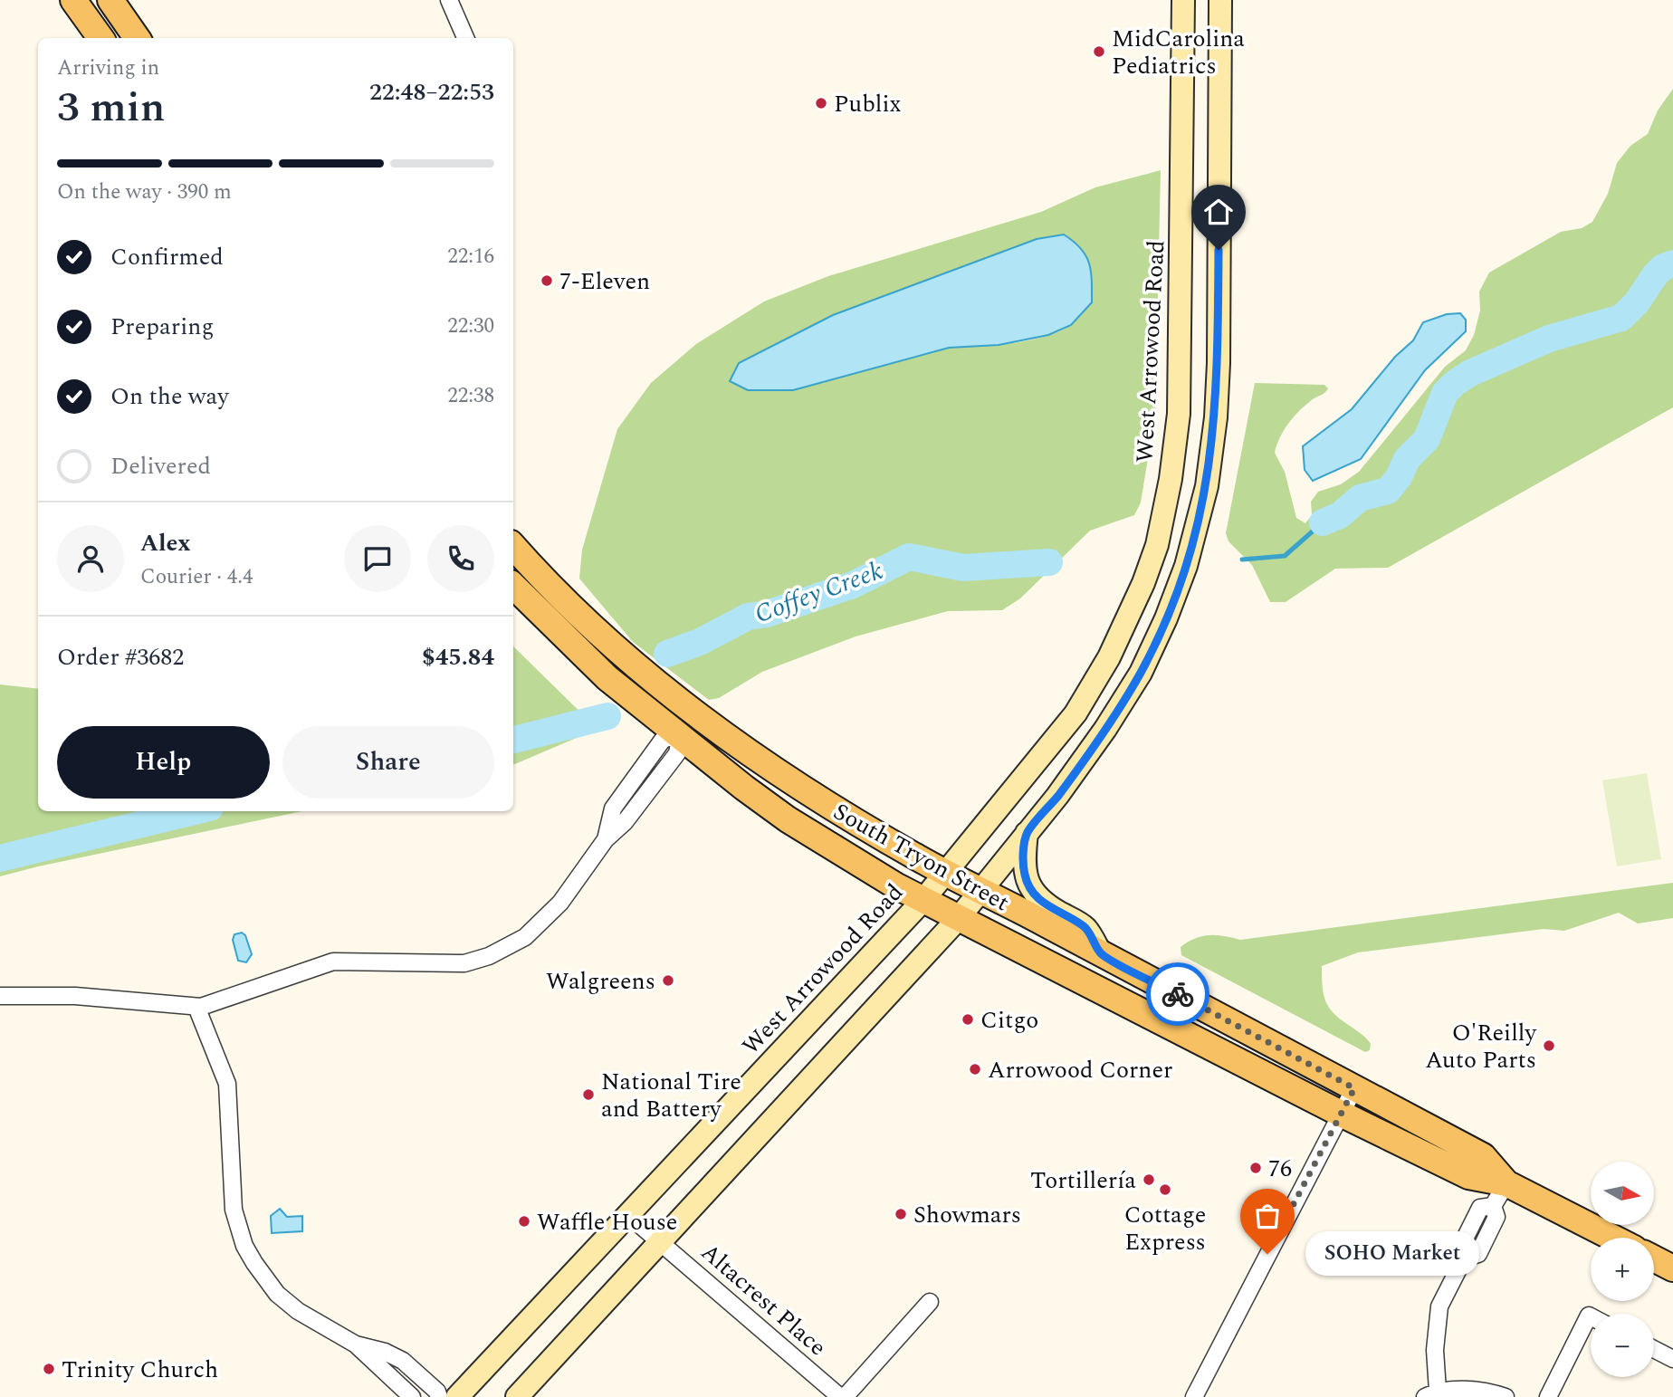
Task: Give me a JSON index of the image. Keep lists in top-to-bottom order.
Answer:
{
  "streets": {
    "main road": ["West Arrowood Road", "South Tryon Street"],
    "street": ["Altacrest Place"]
  },
  "crossings": [
    ["West Arrowood Road", "South Tryon Street"],
    ["West Arrowood Road", "Altacrest Place"]
  ],
  "water": ["Coffey Creek"],
  "places": [
    "MidCarolina Pediatrics",
    "Publix",
    "7-Eleven",
    "Walgreens",
    "Citgo",
    "O'Reilly Auto Parts",
    "Arrowood Corner",
    "National Tire and Battery",
    "76",
    "Tortillería",
    "Cottage Express",
    "Showmars",
    "Waffle House",
    "SOHO Market",
    "Trinity Church"
  ],
  "north": "right",
  "page": {
    "heading": ["3 min", "Arriving in", "22:48–22:53"],
    "panel": [
      "Alex",
      "Courier · 4.4",
      "Order #3682",
      "$45.84"
    ],
    "bar": "On the way · 390 m",
    "list": [
      ["Confirmed", "22:16"],
      ["Preparing", "22:30"],
      ["On the way", "22:38"],
      "Delivered"
    ],
    "buttons": ["Help", "Share"],
    "map_buttons": ["+", "−"],
    "bubble": "SOHO Market"
  }
}
